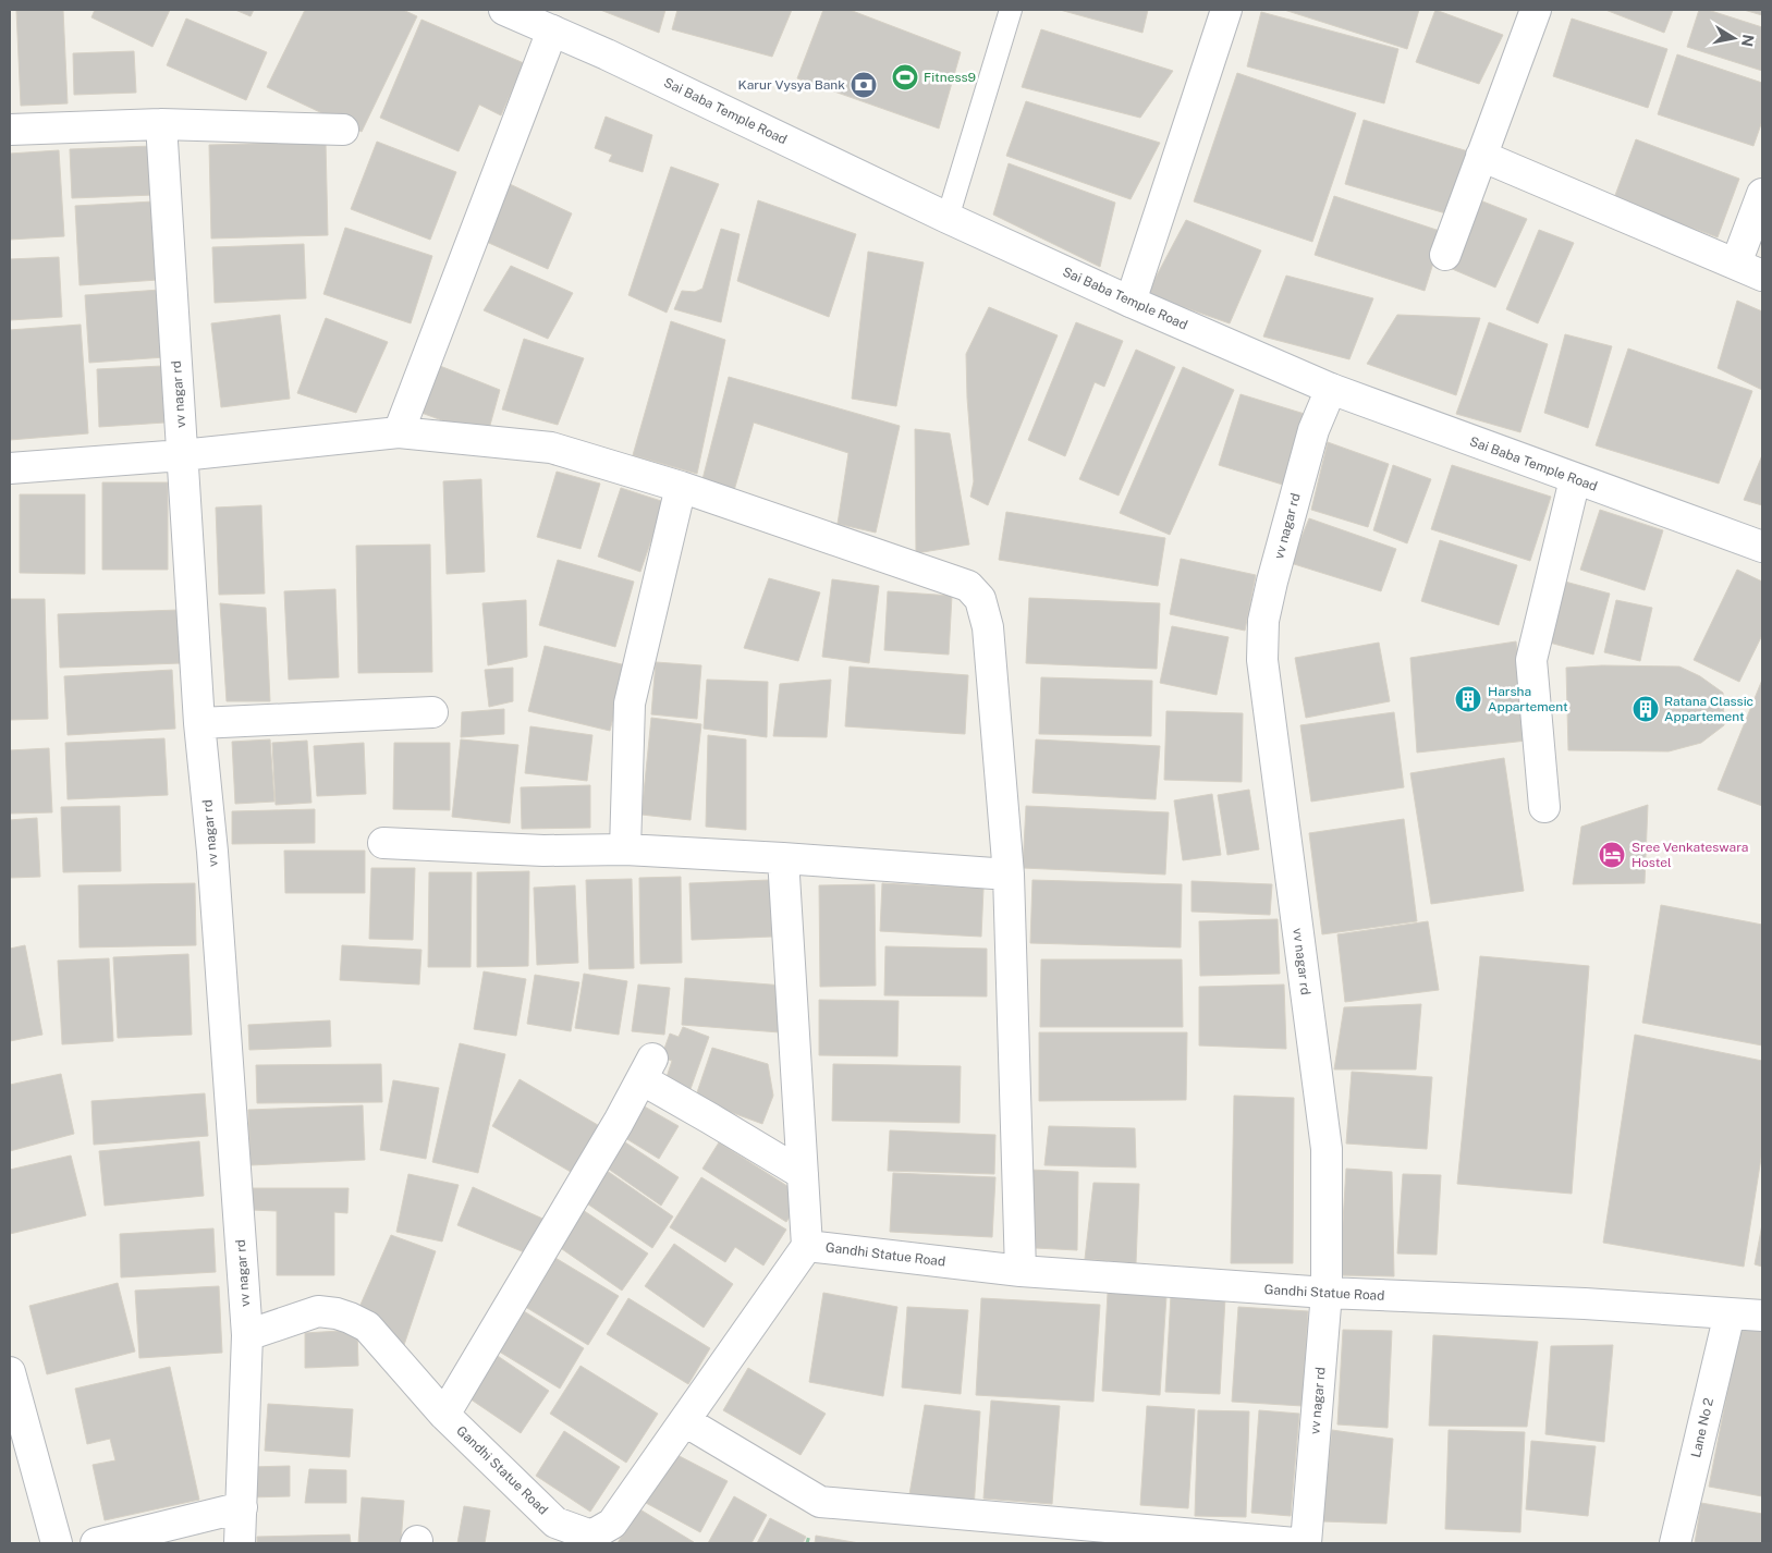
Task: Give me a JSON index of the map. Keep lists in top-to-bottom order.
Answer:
{
  "streets": {
    "street": [
      "Sai Baba Temple Road",
      "vv nagar rd",
      "Gandhi Statue Road",
      "Lane No 2"
    ]
  },
  "crossings": [
    ["Sai Baba Temple Road", "vv nagar rd"],
    ["vv nagar rd", "Gandhi Statue Road"],
    ["Gandhi Statue Road", "Lane No 2"]
  ],
  "places": {
    "sports": ["Fitness9"],
    "bank": ["Karur Vysya Bank"],
    "building": ["Harsha Appartement", "Ratana Classic Appartement"],
    "hotel": ["Sree Venkateswara Hostel"]
  },
  "north": "right"
}
